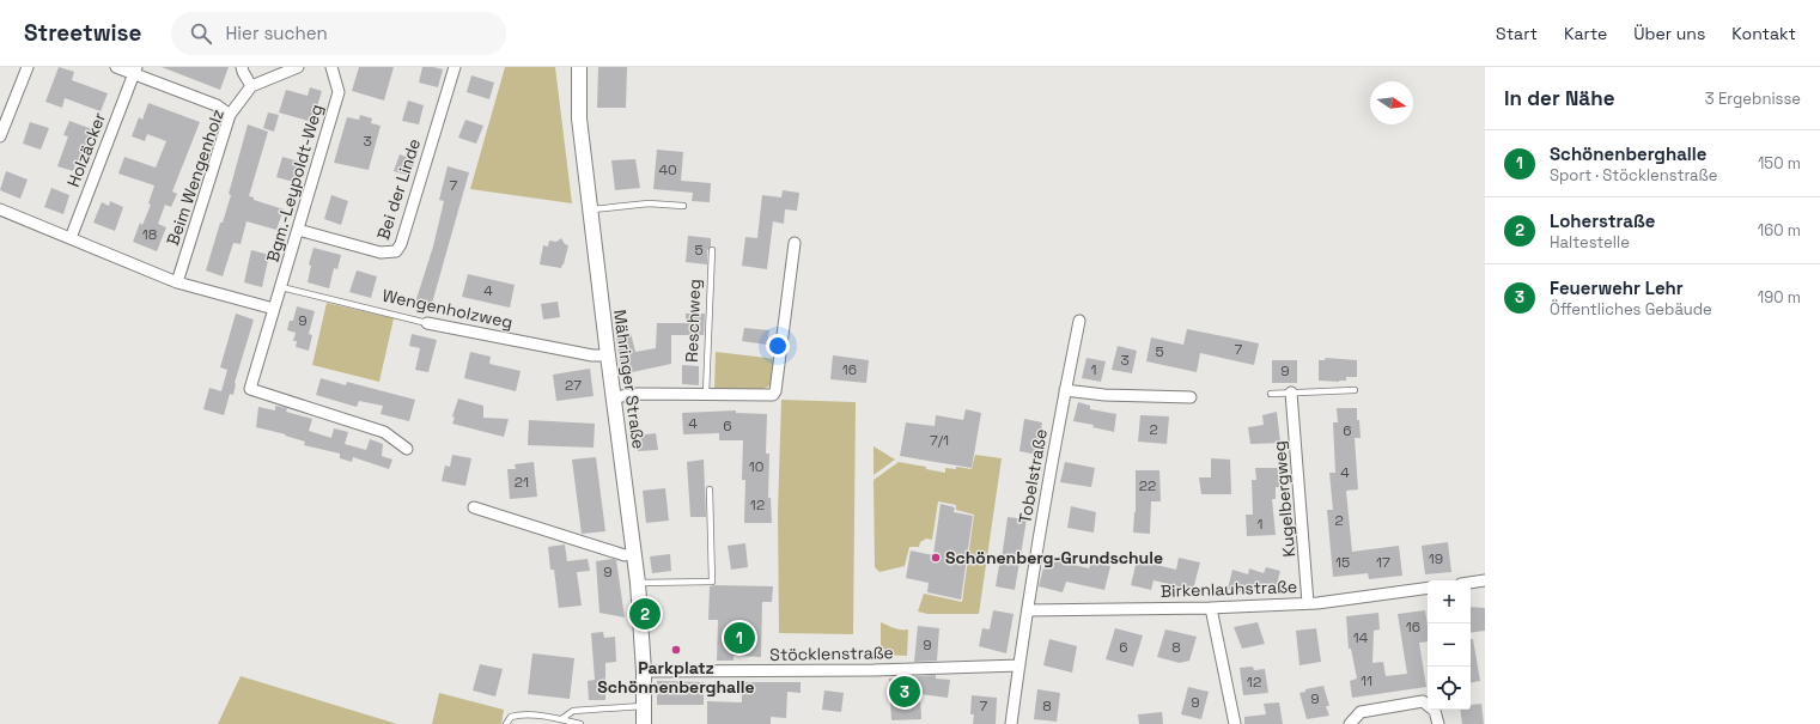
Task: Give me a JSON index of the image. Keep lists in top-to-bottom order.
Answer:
{
  "streets": {
    "street": [
      "Holzäcker",
      "Beim Wengenholz",
      "Bgm.-Leypoldt-Weg",
      "Bei der Linde",
      "Wengenholzweg",
      "Mähringer Straße",
      "Tobelstraße",
      "Kugelbergweg",
      "Birkenlauhstraße",
      "Stöcklenstraße"
    ],
    "lane": ["Reschweg"]
  },
  "crossings": [
    ["Bgm.-Leypoldt-Weg", "Bei der Linde"],
    ["Bgm.-Leypoldt-Weg", "Wengenholzweg"],
    ["Wengenholzweg", "Mähringer Straße"],
    ["Mähringer Straße", "Stöcklenstraße"],
    ["Tobelstraße", "Birkenlauhstraße"],
    ["Tobelstraße", "Stöcklenstraße"],
    ["Kugelbergweg", "Birkenlauhstraße"]
  ],
  "places": ["Schönenberg-Grundschule", "Parkplatz Schönnenberghalle"],
  "house_numbers": [
    "3",
    "40",
    "7",
    "18",
    "5",
    "4",
    "9",
    "7",
    "5",
    "3",
    "16",
    "1",
    "9",
    "27",
    "4",
    "6",
    "2",
    "6",
    "7/1",
    "10",
    "4",
    "21",
    "22",
    "12",
    "2",
    "1",
    "19",
    "15",
    "17",
    "9",
    "16",
    "14",
    "9",
    "6",
    "8",
    "11",
    "12",
    "9",
    "9",
    "7",
    "8"
  ],
  "north": "right",
  "page": {
    "header": "Streetwise",
    "search": "Hier suchen",
    "nav": [
      "Start",
      "Karte",
      "Über uns",
      "Kontakt"
    ],
    "heading": ["In der Nähe", "3 Ergebnisse"],
    "list": [
      {
        "mark": "1",
        "name": "Schönenberghalle",
        "note": "Sport · Stöcklenstraße",
        "value": "150 m"
      },
      {
        "mark": "2",
        "name": "Loherstraße",
        "note": "Haltestelle",
        "value": "160 m"
      },
      {
        "mark": "3",
        "name": "Feuerwehr Lehr",
        "note": "Öffentliches Gebäude",
        "value": "190 m"
      }
    ],
    "map_buttons": ["+", "−"],
    "pins": ["2", "1", "3"]
  }
}
